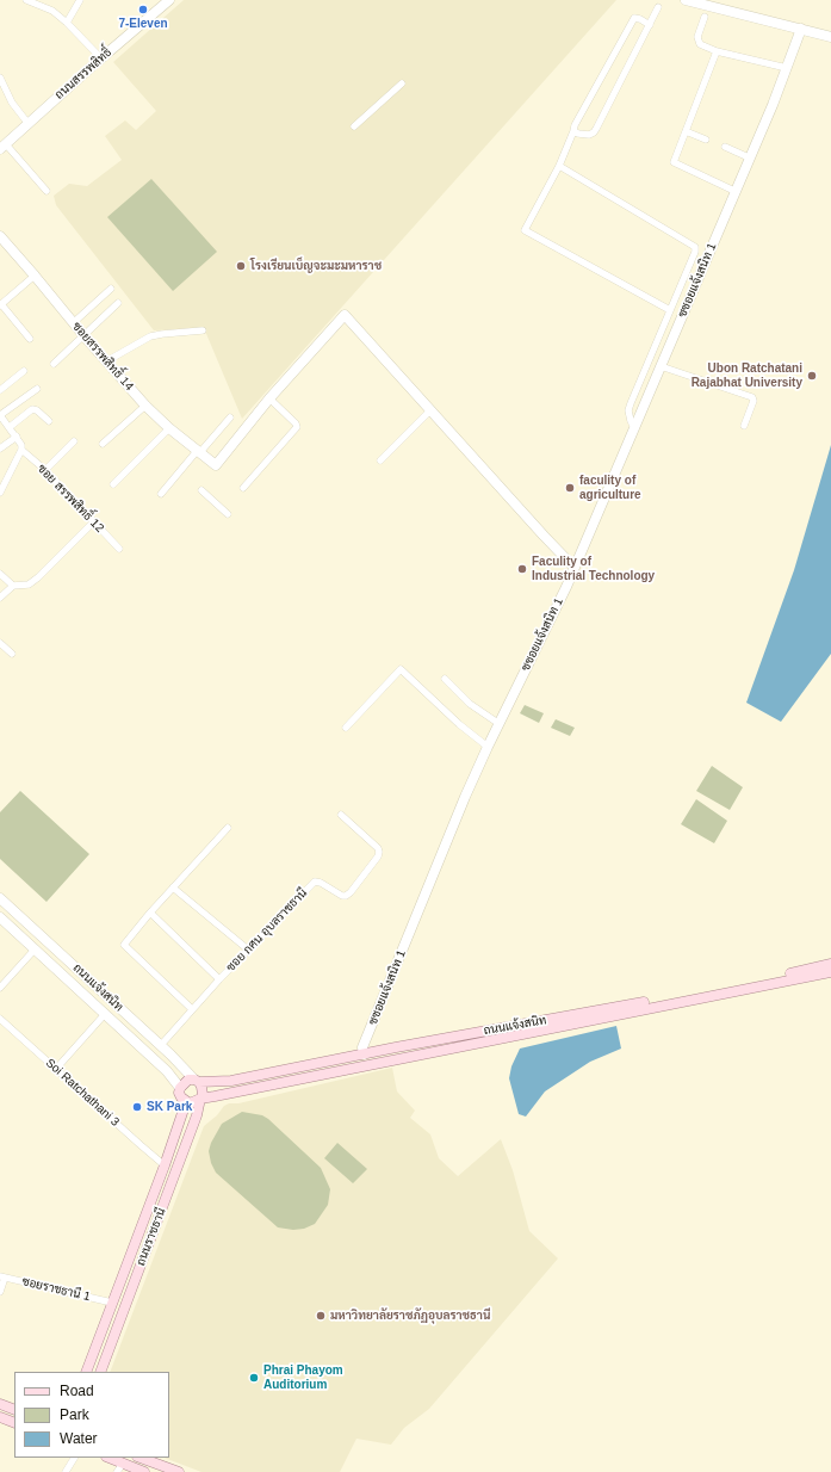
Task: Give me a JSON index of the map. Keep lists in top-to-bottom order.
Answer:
{
  "streets": {
    "main road": ["ถนนแจ้งสนิท", "ถนนราชธานี"],
    "street": [
      "ถนนสรรพสิทธิ์",
      "ซซอยแจ้งสนิท 1",
      "ซอยสรรพสิทธิ์ 14",
      "ซอย สรรพสิทธิ์ 12",
      "ซอย กศน อุบลราชธานี",
      "Soi Ratchathani 3",
      "ซอยราชธานี 1"
    ]
  },
  "crossings": [
    ["ซซอยแจ้งสนิท 1", "ถนนแจ้งสนิท"],
    ["ซอย กศน อุบลราชธานี", "ถนนแจ้งสนิท"],
    ["ถนนแจ้งสนิท", "ถนนราชธานี"],
    ["Soi Ratchathani 3", "ถนนราชธานี"],
    ["ถนนราชธานี", "ซอยราชธานี 1"]
  ],
  "places": [
    "7-Eleven",
    "โรงเรียนเบ็ญจะมะมหาราช",
    "Ubon Ratchatani Rajabhat University",
    "faculity of agriculture",
    "Faculity of Industrial Technology",
    "SK Park",
    "มหาวิทยาลัยราชภัฏอุบลราชธานี",
    "Phrai Phayom Auditorium"
  ],
  "legend": ["Road", "Park", "Water"]
}
